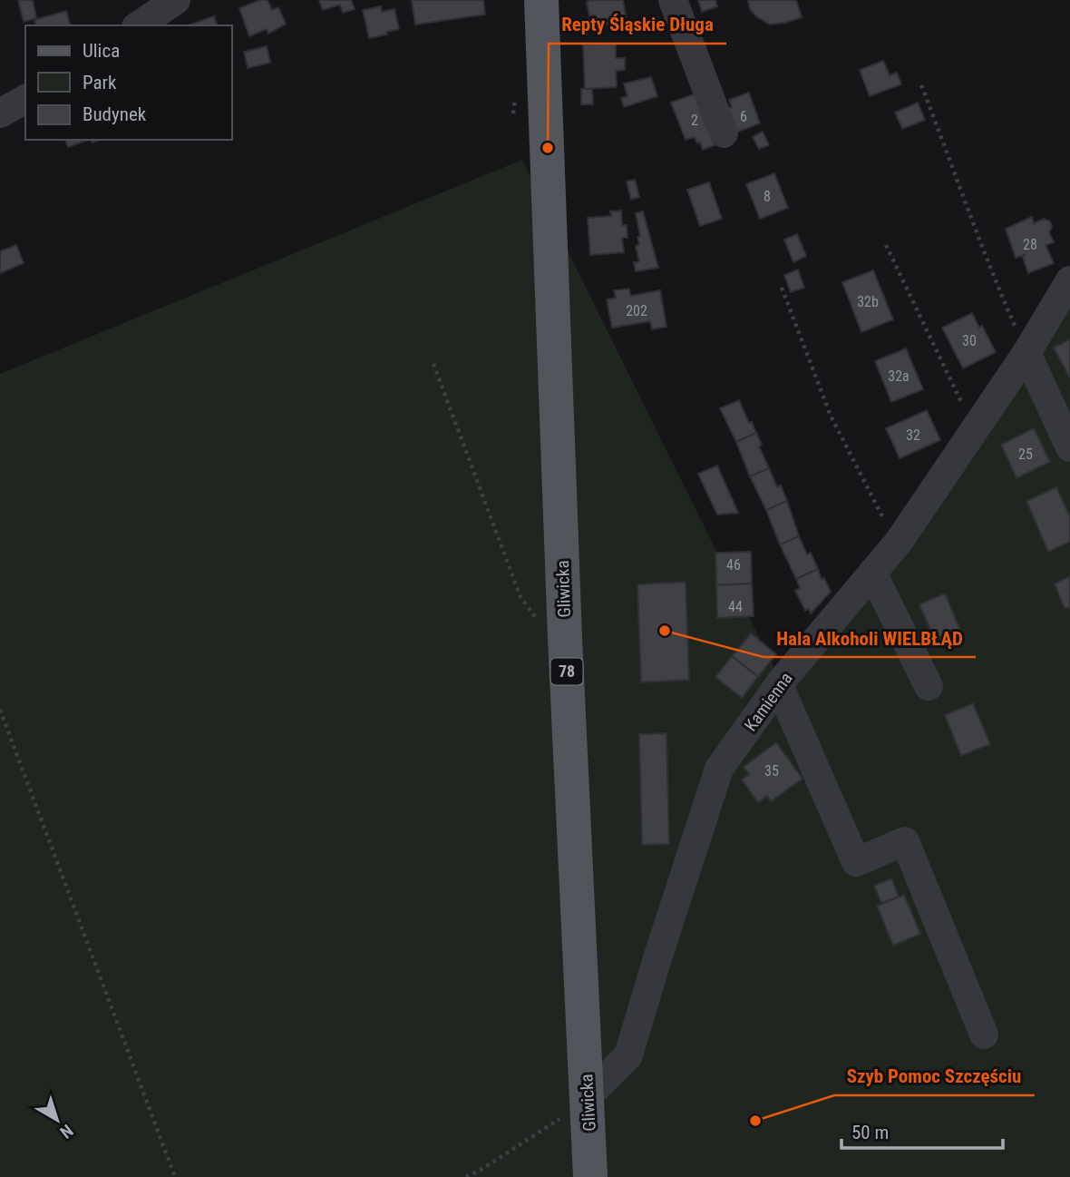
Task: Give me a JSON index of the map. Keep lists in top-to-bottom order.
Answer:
{
  "streets": {
    "main road": ["Gliwicka", "78"],
    "street": ["Kamienna"]
  },
  "crossings": [
    ["Gliwicka", "Kamienna"]
  ],
  "places": ["Repty Śląskie Długa", "Hala Alkoholi WIELBŁĄD", "Szyb Pomoc Szczęściu"],
  "house_numbers": [
    "6",
    "2",
    "8",
    "28",
    "32b",
    "202",
    "30",
    "32a",
    "32",
    "25",
    "46",
    "44",
    "35"
  ],
  "legend": ["Ulica", "Park", "Budynek"],
  "scale_bar": "50 m",
  "north": "bottom right"
}
